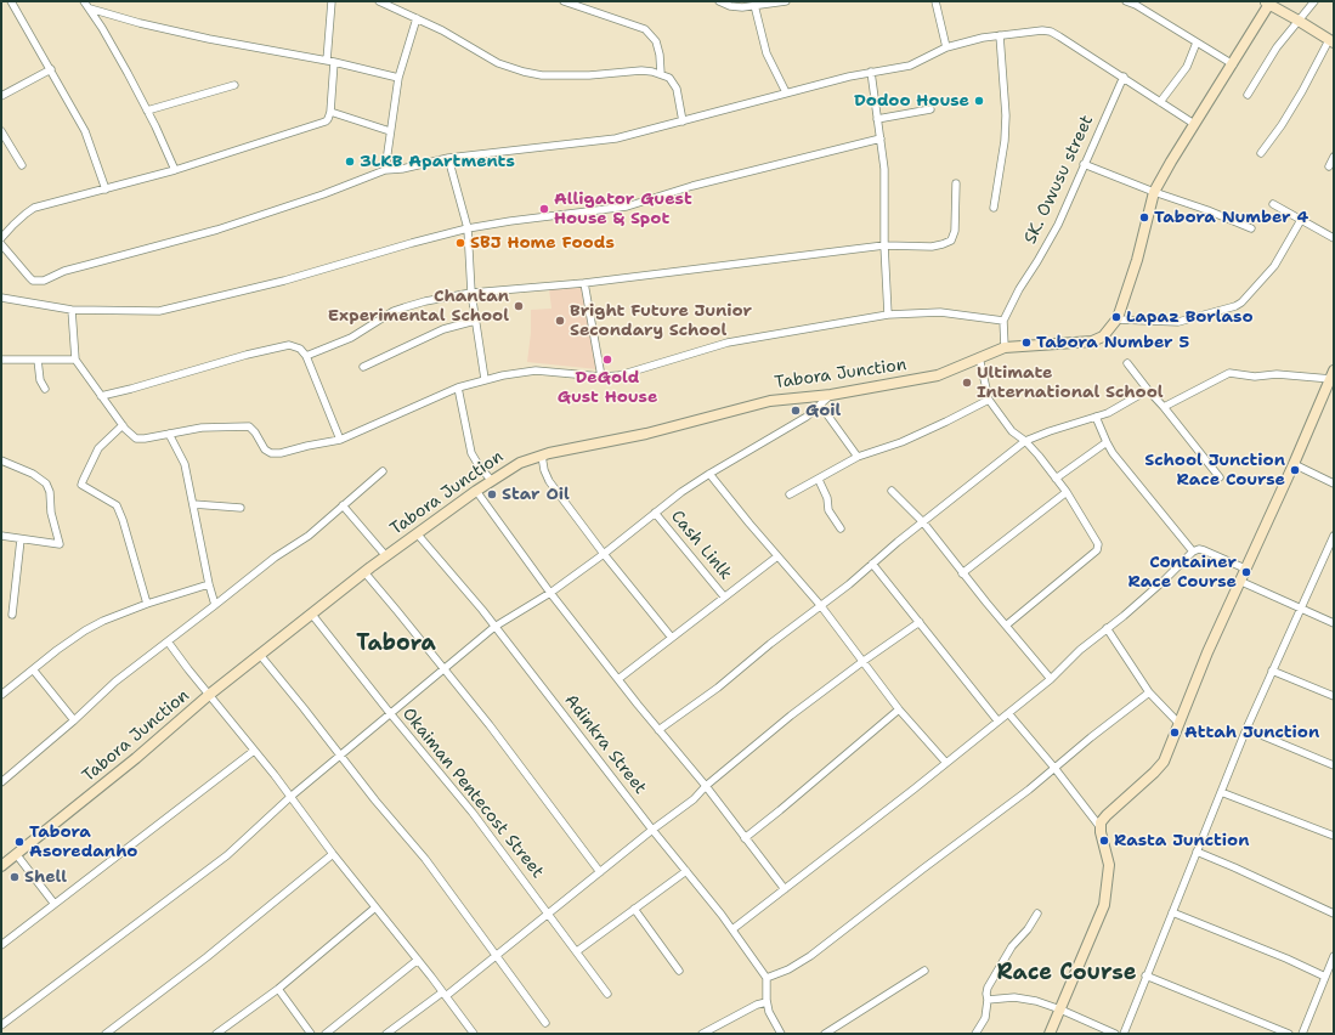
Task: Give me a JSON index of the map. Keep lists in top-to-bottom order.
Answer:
{
  "streets": {
    "street": [
      "SK. Owusu street",
      "Tabora Junction",
      "Cash Linlk",
      "Adinkra Street",
      "Okaiman Pentecost Street"
    ]
  },
  "crossings": [
    ["SK. Owusu street", "Tabora Junction"],
    ["Tabora Junction", "Adinkra Street"],
    ["Tabora Junction", "Okaiman Pentecost Street"]
  ],
  "districts": ["Tabora", "Race Course"],
  "places": [
    "Dodoo House",
    "3LKB Apartments",
    "Alligator Guest House & Spot",
    "Tabora Number 4",
    "SBJ Home Foods",
    "Chantan Experimental School",
    "Lapaz Borlaso",
    "Bright Future Junior Secondary School",
    "Tabora Number 5",
    "DeGold Gust House",
    "Ultimate International School",
    "Goil",
    "School Junction Race Course",
    "Star Oil",
    "Container Race Course",
    "Attah Junction",
    "Rasta Junction",
    "Tabora Asoredanho",
    "Shell"
  ]
}
